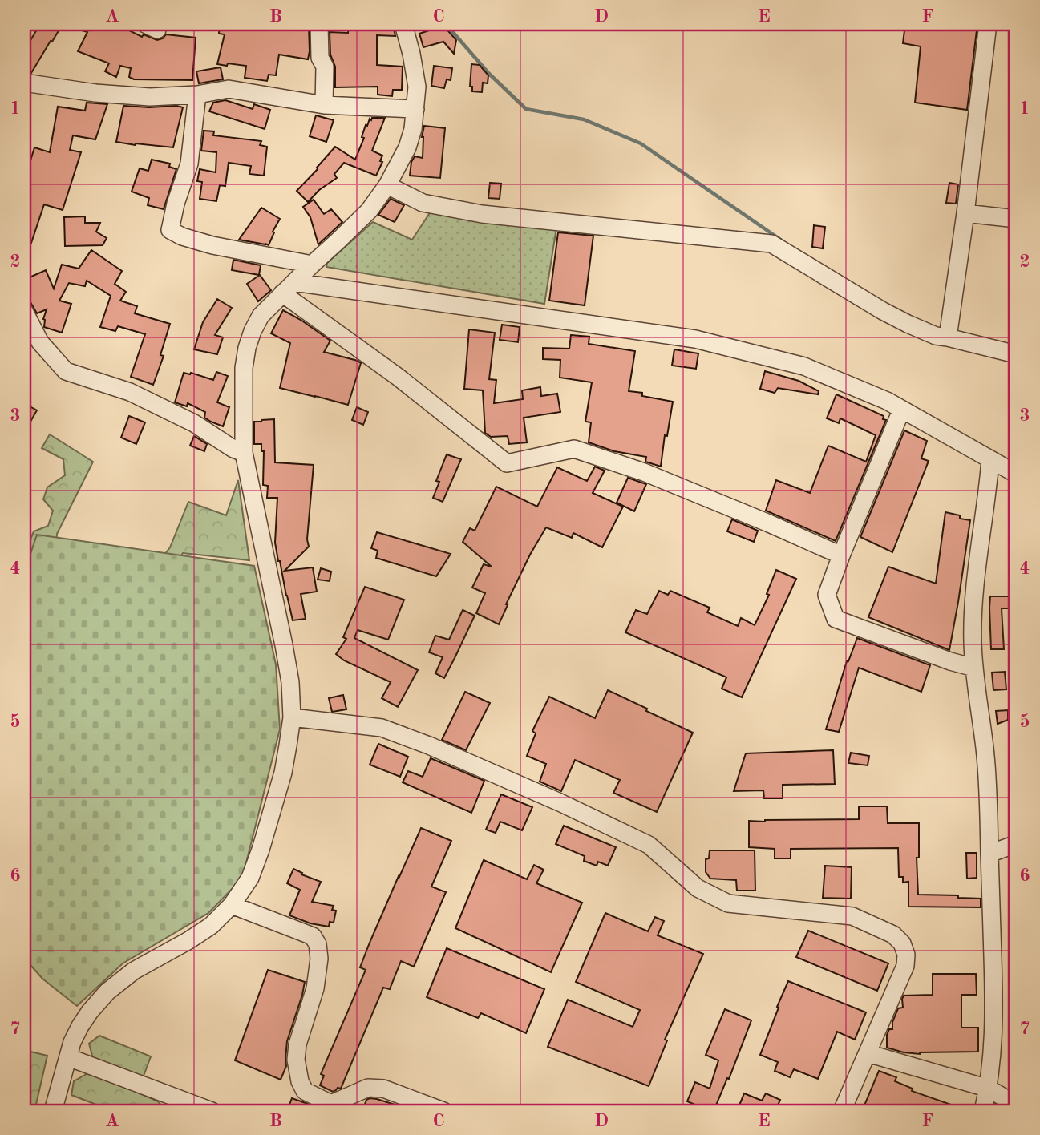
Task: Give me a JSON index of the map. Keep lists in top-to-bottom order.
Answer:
{
  "grid": {
    "columns": [
      "A",
      "B",
      "C",
      "D",
      "E",
      "F"
    ],
    "rows": [
      "1",
      "2",
      "3",
      "4",
      "5",
      "6",
      "7"
    ]
  }
}
